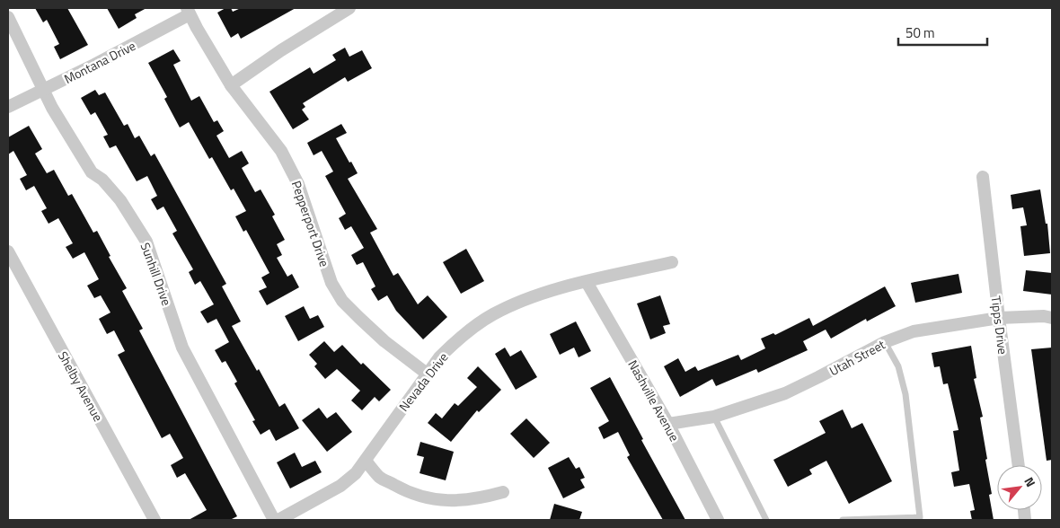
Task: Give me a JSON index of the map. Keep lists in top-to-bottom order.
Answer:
{
  "streets": {
    "street": [
      "Montana Drive",
      "Pepperport Drive",
      "Sunhill Drive",
      "Tipps Drive",
      "Utah Street",
      "Nevada Drive",
      "Shelby Avenue",
      "Nashville Avenue"
    ]
  },
  "crossings": [
    ["Montana Drive", "Pepperport Drive"],
    ["Montana Drive", "Sunhill Drive"],
    ["Pepperport Drive", "Nevada Drive"],
    ["Tipps Drive", "Utah Street"],
    ["Utah Street", "Nashville Avenue"],
    ["Nevada Drive", "Nashville Avenue"]
  ],
  "scale_bar": "50 m",
  "north": "top right"
}
